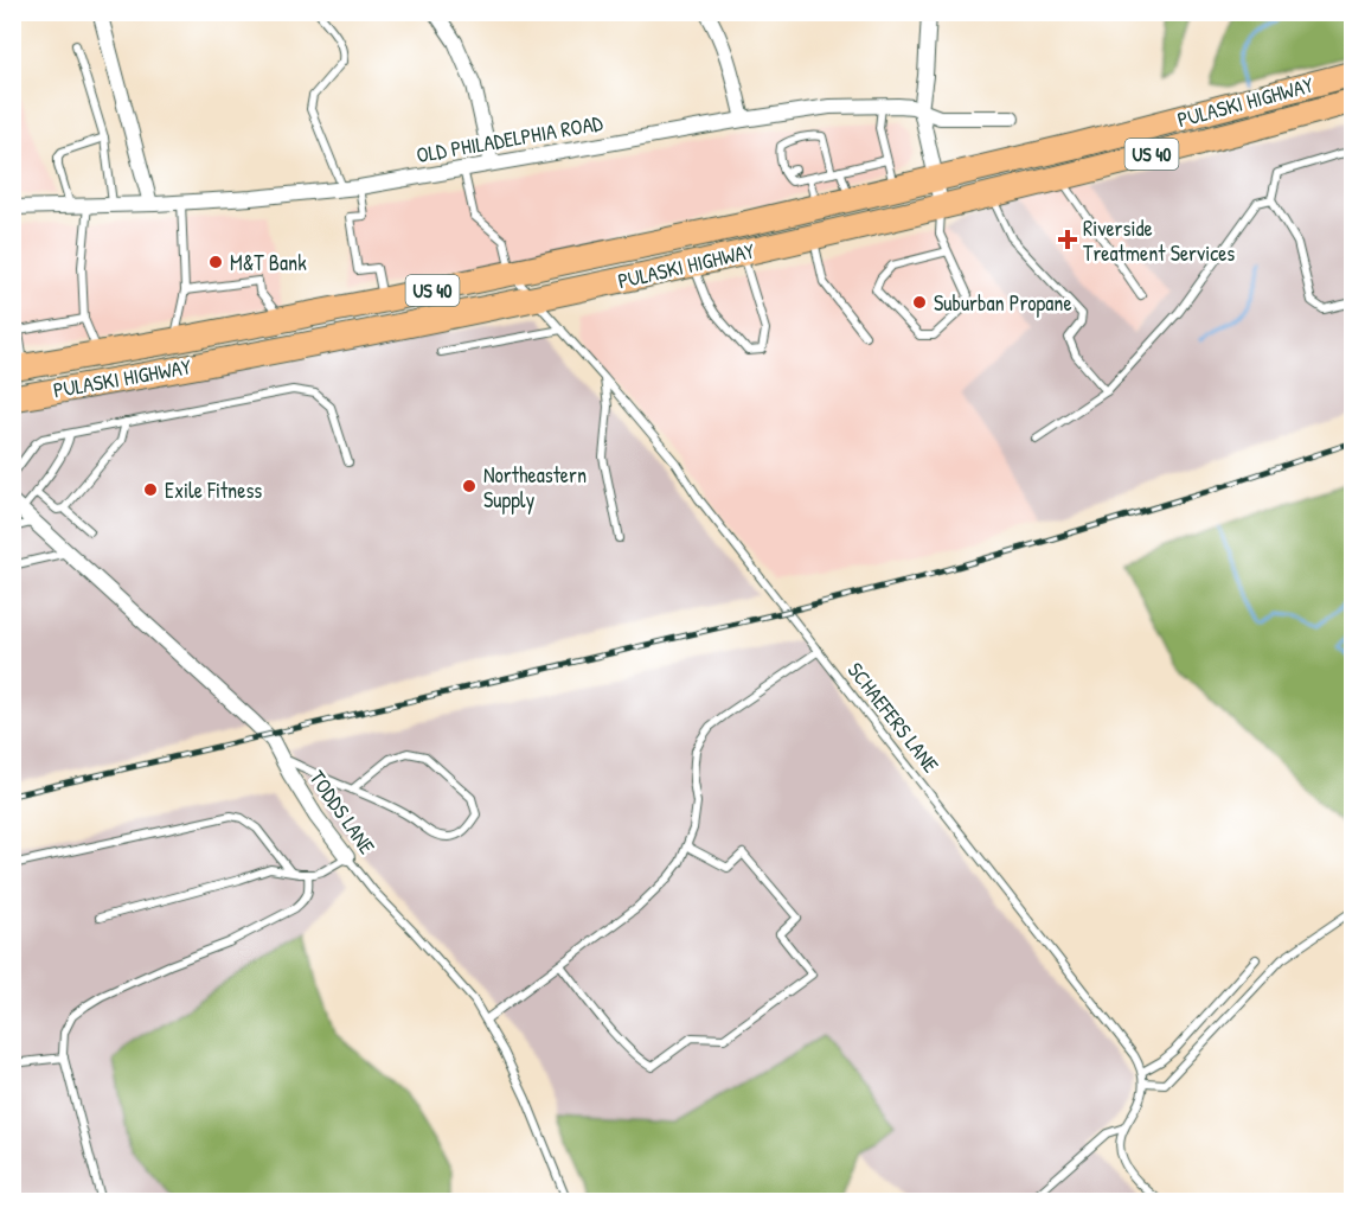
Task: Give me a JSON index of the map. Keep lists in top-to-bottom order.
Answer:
{
  "streets": {
    "highway": ["PULASKI HIGHWAY", "US 40"],
    "street": ["OLD PHILADELPHIA ROAD", "TODDS LANE"],
    "lane": ["SCHAEFERS LANE"]
  },
  "crossings": [
    ["PULASKI HIGHWAY", "SCHAEFERS LANE"]
  ],
  "places": {
    "health": ["Riverside Treatment Services"],
    "other": [
      "M&T Bank",
      "Suburban Propane",
      "Northeastern Supply",
      "Exile Fitness"
    ]
  }
}
